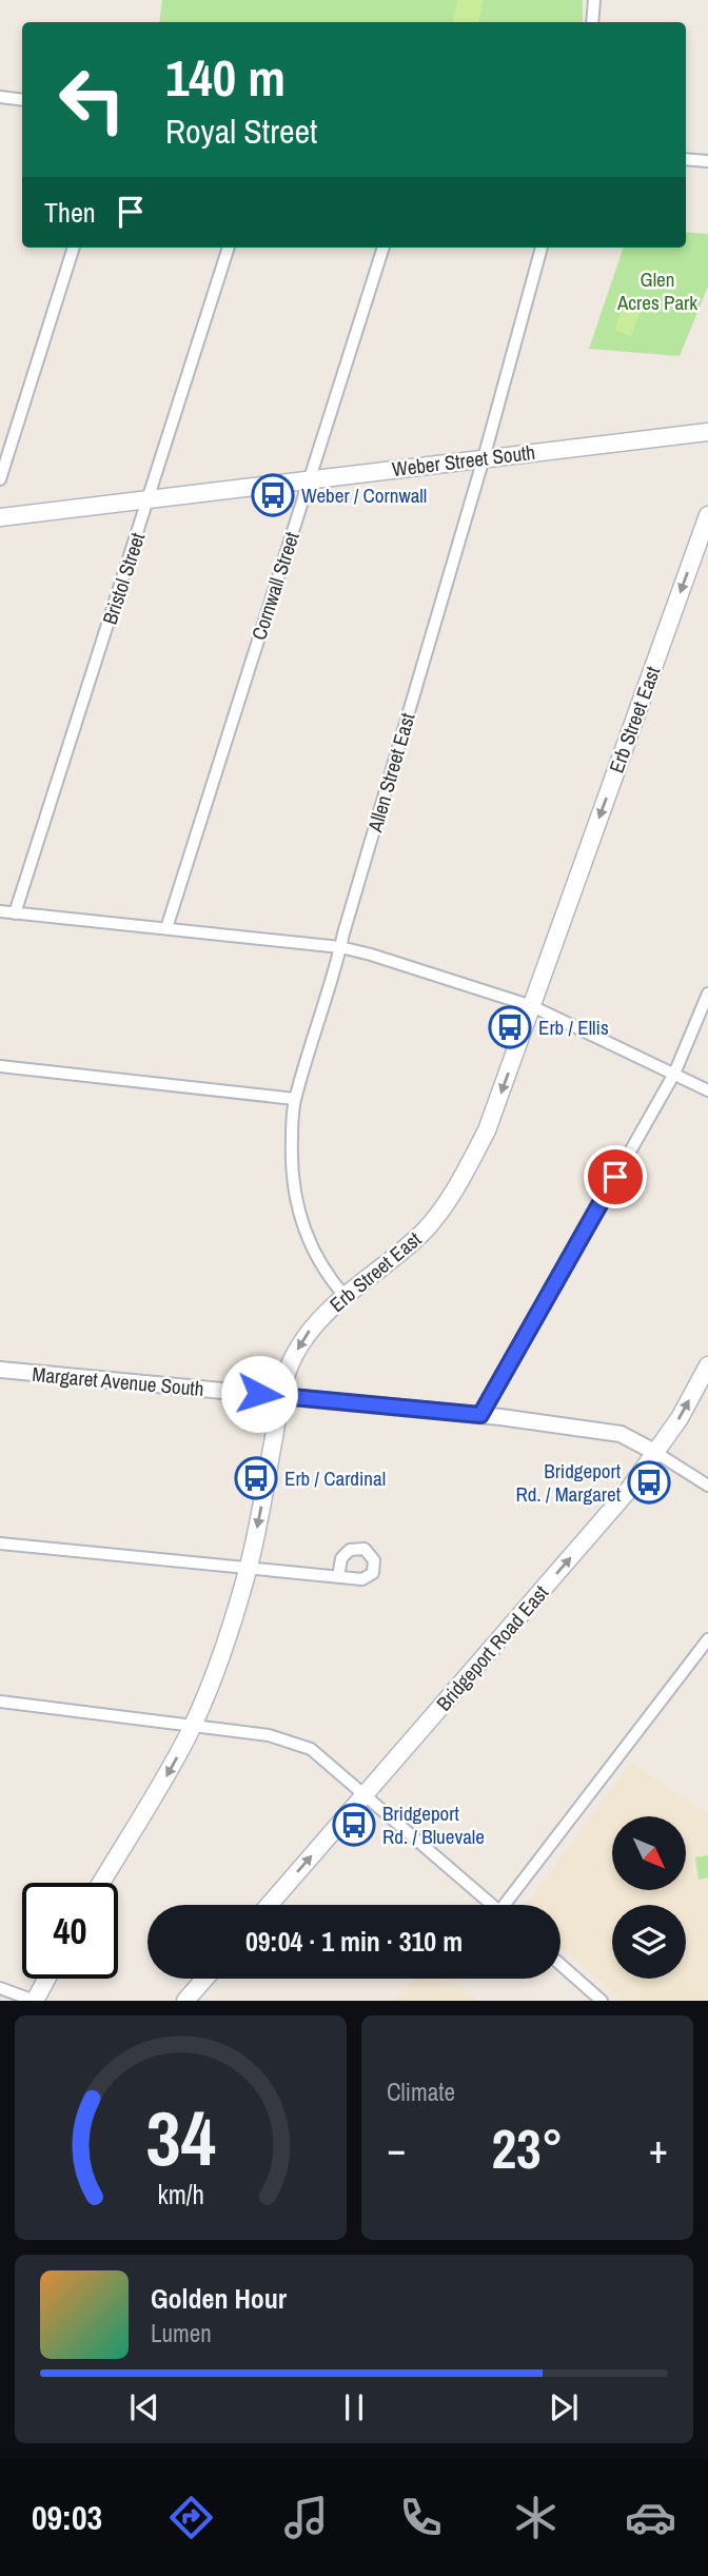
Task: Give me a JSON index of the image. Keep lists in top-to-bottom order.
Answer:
{
  "streets": {
    "main road": ["Weber Street South", "Erb Street East", "Bridgeport Road East"],
    "street": [
      "Bristol Street",
      "Cornwall Street",
      "Allen Street East",
      "Margaret Avenue South"
    ]
  },
  "crossings": [
    ["Weber Street South", "Bristol Street"],
    ["Weber Street South", "Cornwall Street"],
    ["Weber Street South", "Allen Street East"],
    ["Erb Street East", "Allen Street East"],
    ["Erb Street East", "Margaret Avenue South"],
    ["Margaret Avenue South", "Bridgeport Road East"]
  ],
  "one_way": ["Erb Street East", "Bridgeport Road East"],
  "parks": ["Glen Acres Park"],
  "places": {
    "bus stop": [
      "Weber / Cornwall",
      "Erb / Ellis",
      "Erb / Cardinal",
      "Bridgeport Rd. / Margaret",
      "Bridgeport Rd. / Bluevale"
    ]
  },
  "north": "bottom right",
  "page": {
    "turn": ["140 m", "Royal Street"],
    "then": "Then",
    "limit": "40",
    "trip": "09:04 · 1 min · 310 m",
    "tile": "Climate",
    "heat": ["−", "23°", "+"],
    "song": ["Golden Hour", "Lumen"],
    "tabs": "09:03",
    "gauge": ["34", "km/h"]
  }
}
